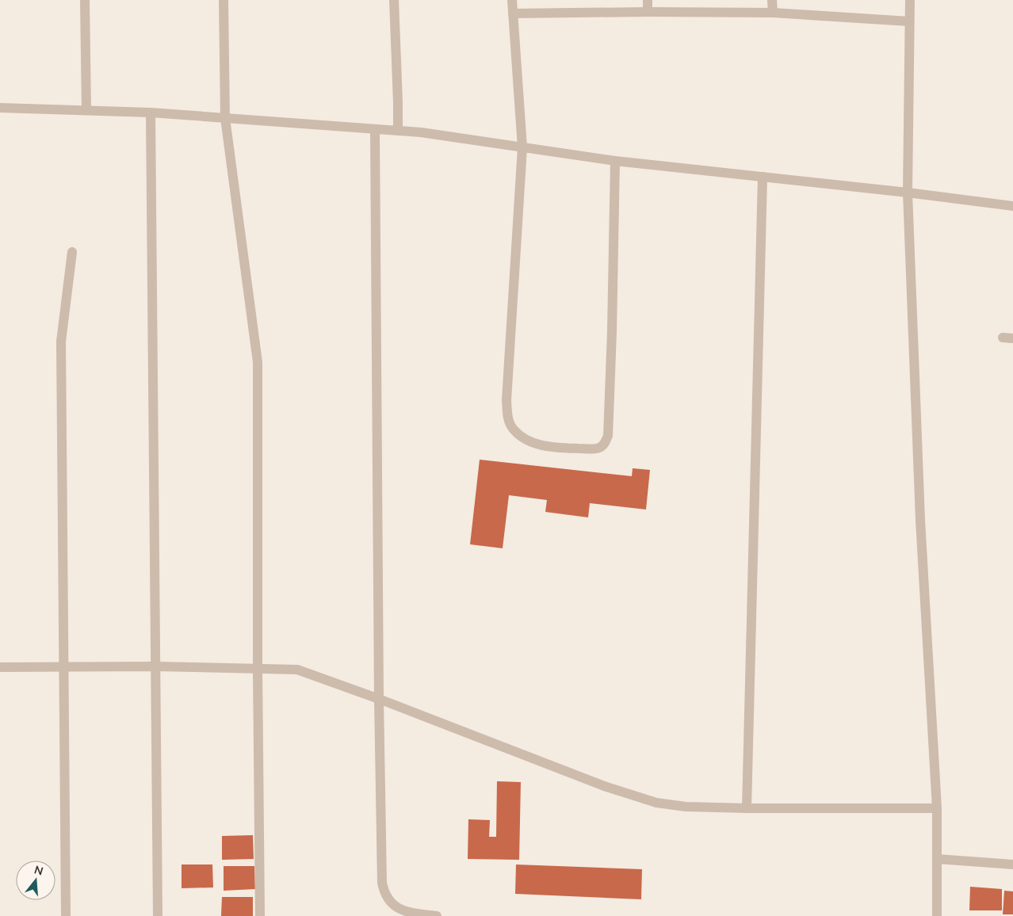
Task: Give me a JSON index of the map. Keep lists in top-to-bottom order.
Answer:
{
  "north": "top"
}
